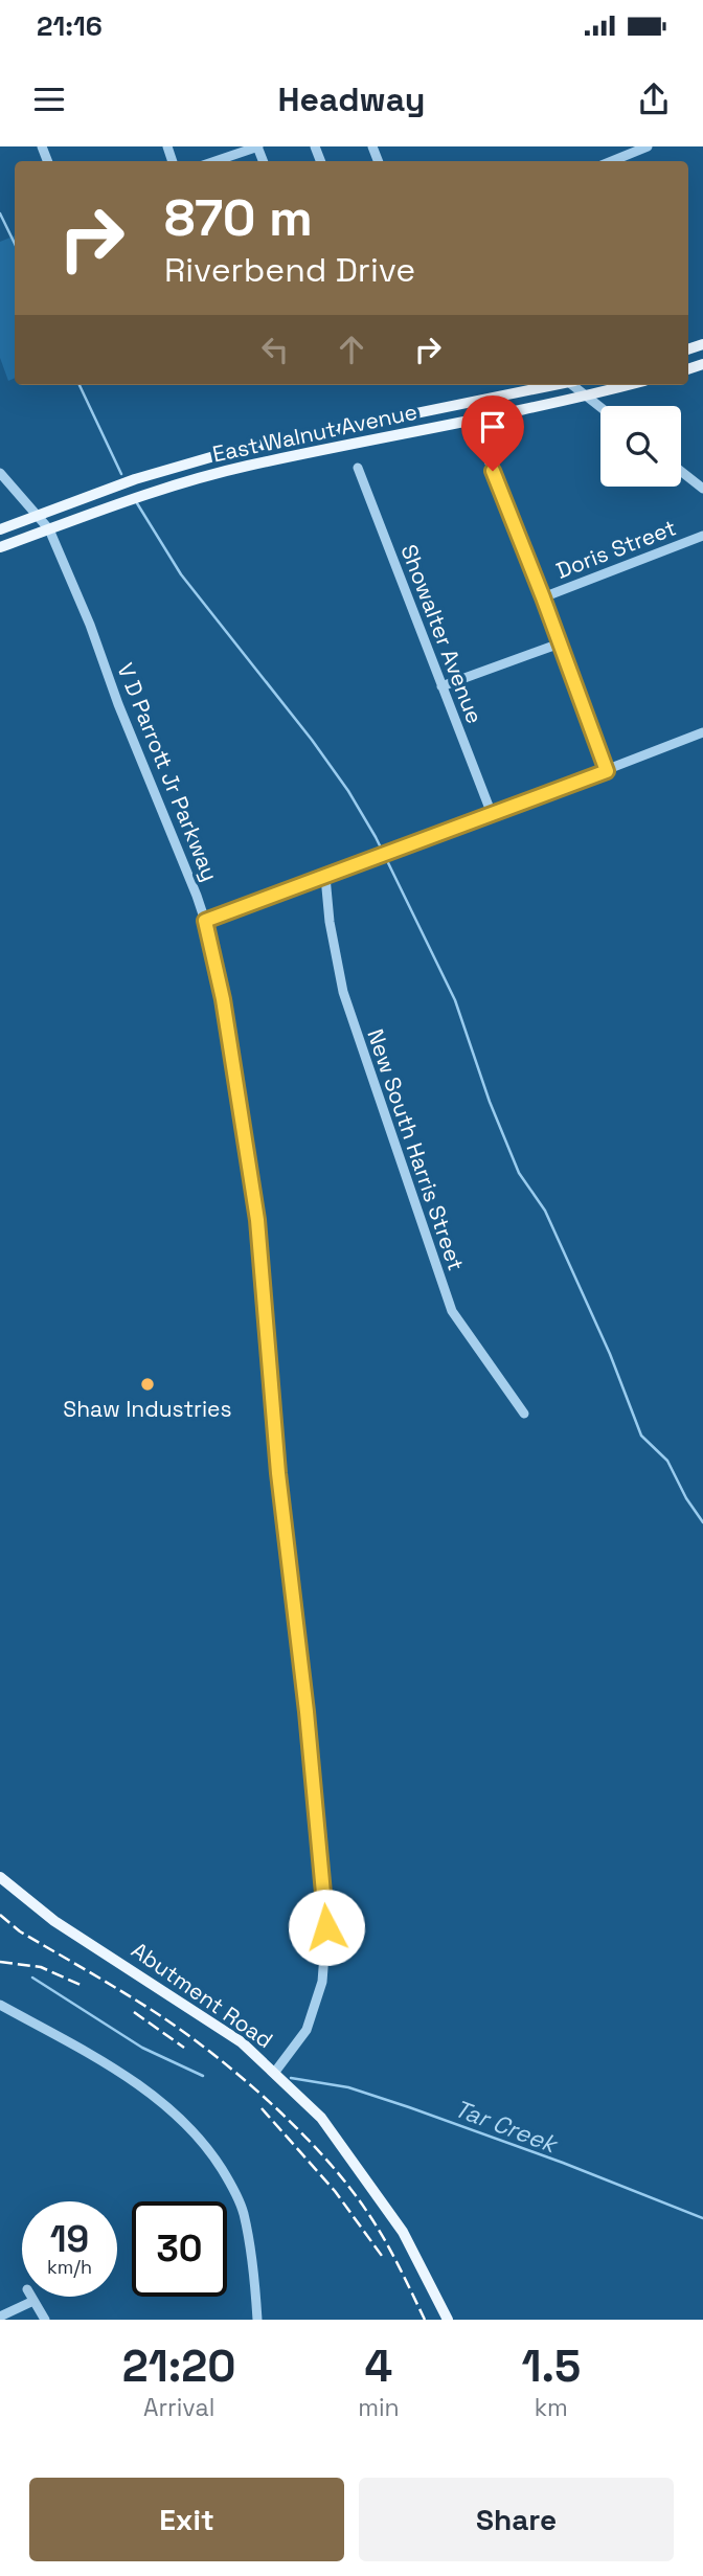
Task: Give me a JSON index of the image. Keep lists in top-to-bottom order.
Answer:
{
  "streets": {
    "main road": ["East Walnut Avenue", "Abutment Road"],
    "street": [
      "Doris Street",
      "Showalter Avenue",
      "V D Parrott Jr Parkway",
      "New South Harris Street"
    ]
  },
  "crossings": [
    ["East Walnut Avenue", "V D Parrott Jr Parkway"],
    ["V D Parrott Jr Parkway", "Abutment Road"]
  ],
  "water": ["Tar Creek"],
  "places": ["Shaw Industries"],
  "page": {
    "status": "21:16",
    "header": "Headway",
    "turn": ["870 m", "Riverbend Drive"],
    "speed": "19 km/h",
    "limit": "30",
    "eta": [
      "21:20",
      "Arrival",
      "4",
      "min",
      "1.5",
      "km"
    ],
    "buttons": ["Exit", "Share"]
  }
}
